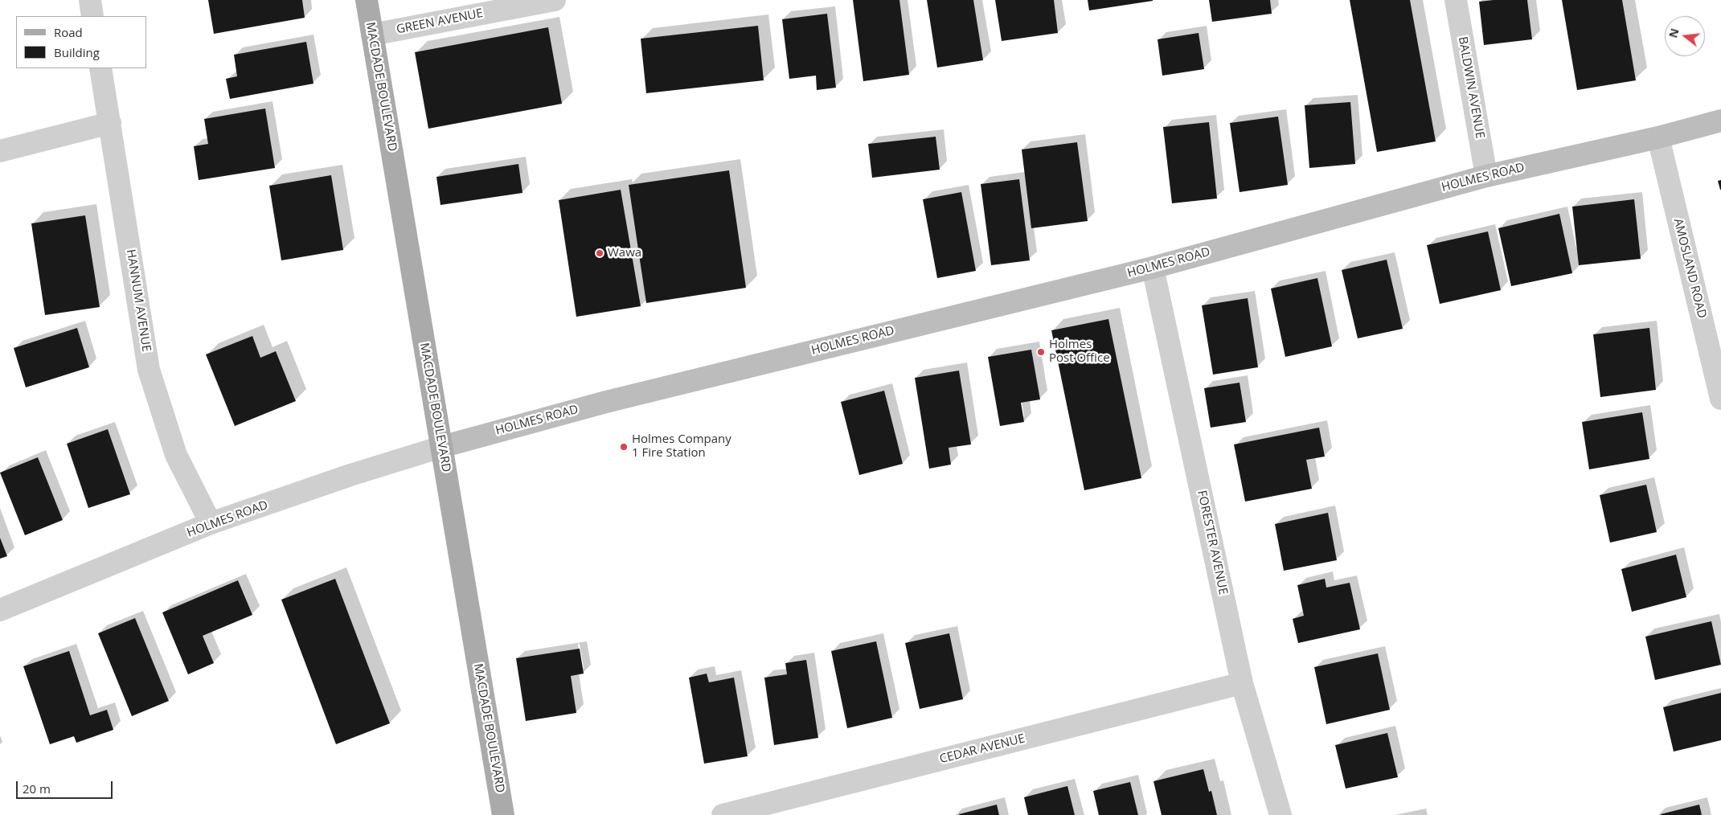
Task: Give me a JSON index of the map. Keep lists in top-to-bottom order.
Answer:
{
  "streets": {
    "main road": ["MACDADE BOULEVARD"],
    "street": [
      "GREEN AVENUE",
      "BALDWIN AVENUE",
      "HOLMES ROAD",
      "AMOSLAND ROAD",
      "HANNUM AVENUE",
      "FORESTER AVENUE",
      "CEDAR AVENUE"
    ]
  },
  "crossings": [
    ["GREEN AVENUE", "MACDADE BOULEVARD"],
    ["MACDADE BOULEVARD", "HOLMES ROAD"],
    ["BALDWIN AVENUE", "HOLMES ROAD"],
    ["HOLMES ROAD", "AMOSLAND ROAD"],
    ["HOLMES ROAD", "HANNUM AVENUE"],
    ["HOLMES ROAD", "FORESTER AVENUE"],
    ["FORESTER AVENUE", "CEDAR AVENUE"]
  ],
  "places": ["Wawa", "Holmes Post Office", "Holmes Company 1 Fire Station"],
  "legend": ["Road", "Building"],
  "scale_bar": "20 m",
  "north": "left"
}
